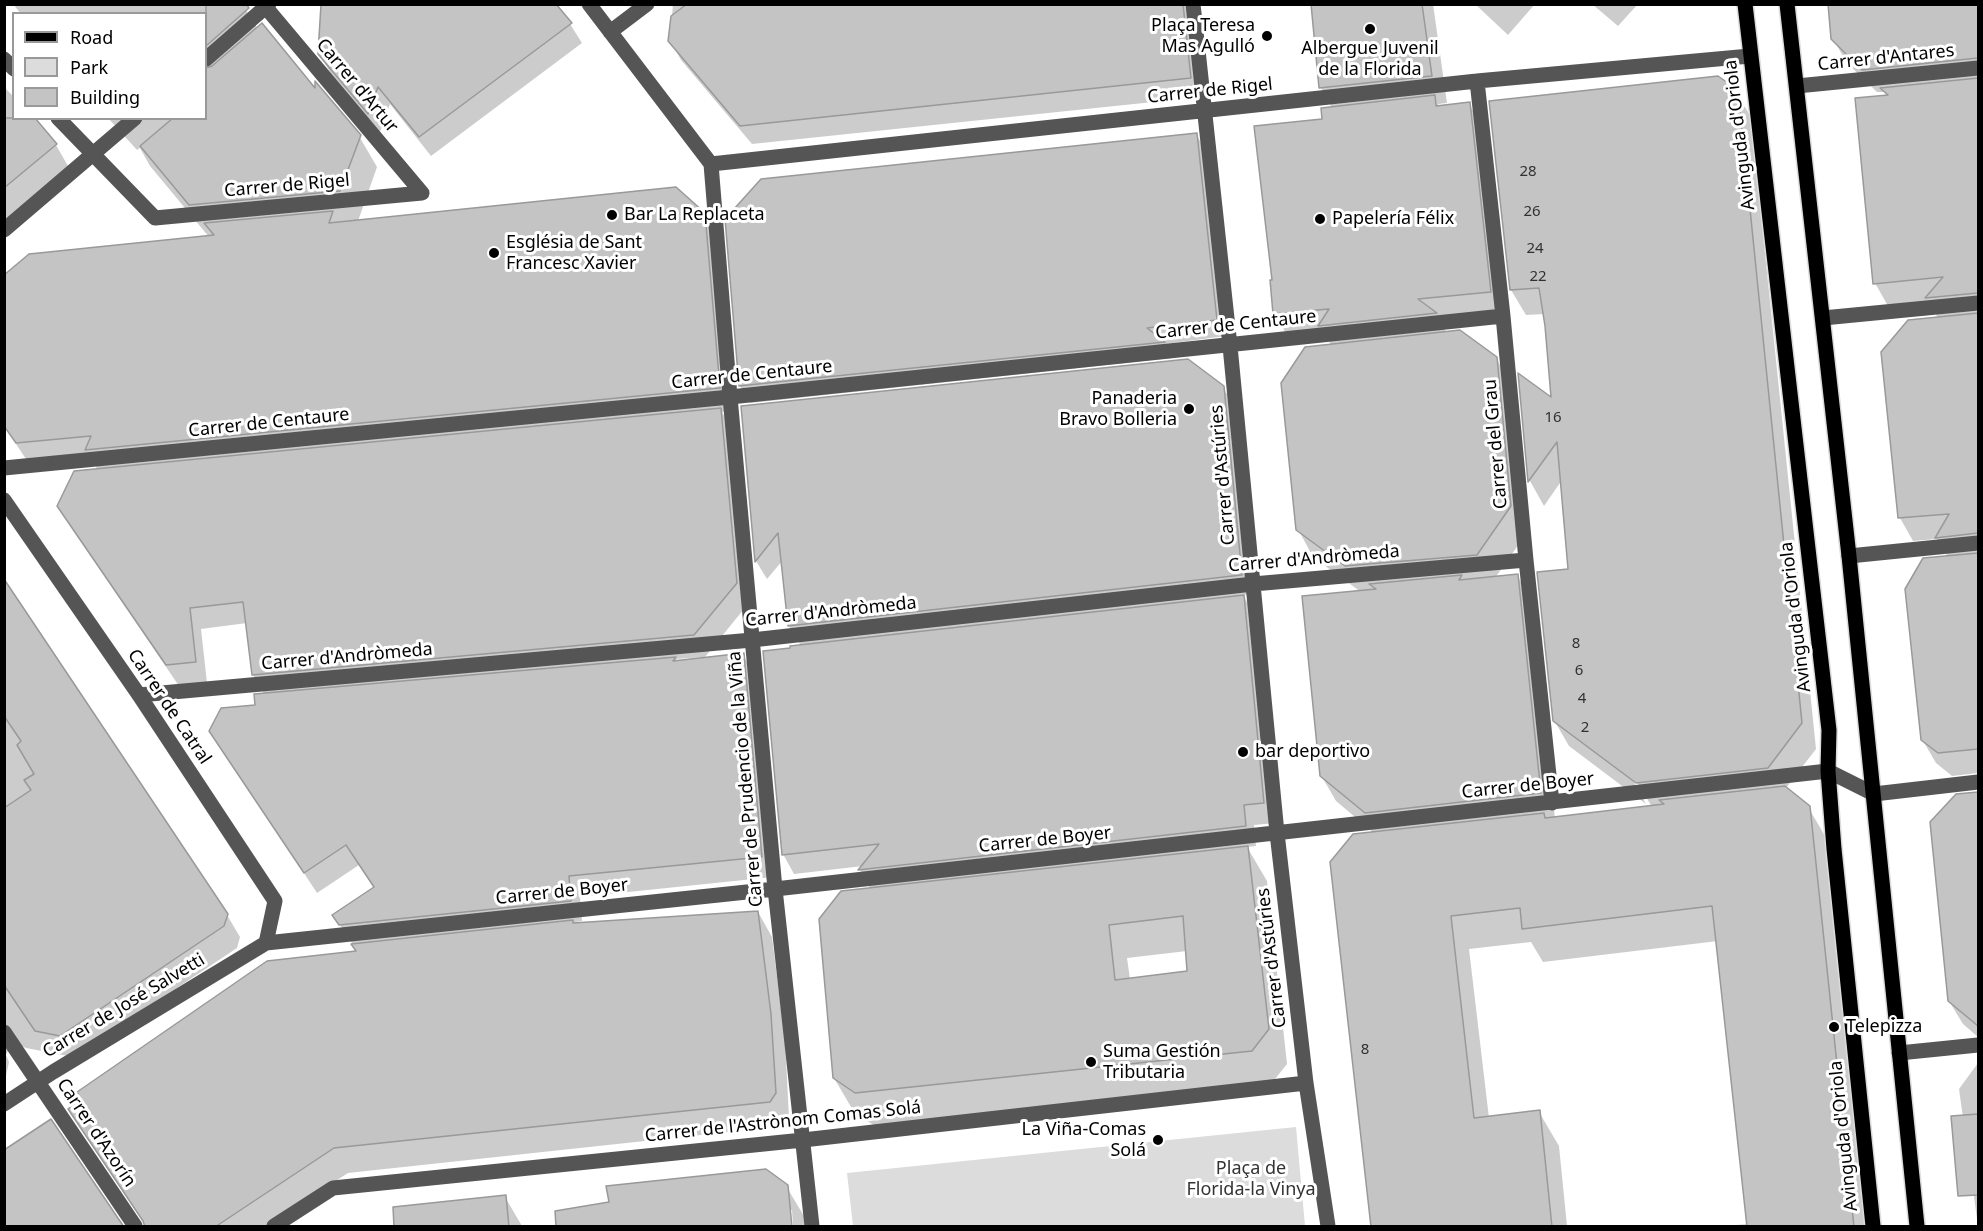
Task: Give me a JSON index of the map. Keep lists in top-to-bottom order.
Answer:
{
  "streets": {
    "main road": ["Avinguda d'Oriola"],
    "street": [
      "Carrer d'Antares",
      "Carrer d'Artur",
      "Carrer de Rigel",
      "Carrer de Centaure",
      "Carrer del Grau",
      "Carrer d'Astúries",
      "Carrer d'Andròmeda",
      "Carrer de Catral",
      "Carrer de Prudencio de la Viña",
      "Carrer de Boyer",
      "Carrer de José Salvetti",
      "Carrer de l'Astrònom Comas Solá",
      "Carrer d'Azorín"
    ]
  },
  "crossings": [
    ["Carrer d'Artur", "Carrer de Rigel"],
    ["Carrer de Rigel", "Avinguda d'Oriola"],
    ["Carrer de Rigel", "Carrer del Grau"],
    ["Carrer de Rigel", "Carrer d'Astúries"],
    ["Carrer de Rigel", "Carrer de Prudencio de la Viña"],
    ["Avinguda d'Oriola", "Carrer de Boyer"],
    ["Carrer de Centaure", "Carrer del Grau"],
    ["Carrer de Centaure", "Carrer d'Astúries"],
    ["Carrer de Centaure", "Carrer de Prudencio de la Viña"],
    ["Carrer del Grau", "Carrer d'Andròmeda"],
    ["Carrer del Grau", "Carrer de Boyer"],
    ["Carrer d'Astúries", "Carrer d'Andròmeda"],
    ["Carrer d'Astúries", "Carrer de Boyer"],
    ["Carrer d'Astúries", "Carrer de l'Astrònom Comas Solá"],
    ["Carrer d'Andròmeda", "Carrer de Catral"],
    ["Carrer d'Andròmeda", "Carrer de Prudencio de la Viña"],
    ["Carrer de Catral", "Carrer de Boyer"],
    ["Carrer de Catral", "Carrer de José Salvetti"],
    ["Carrer de Prudencio de la Viña", "Carrer de Boyer"],
    ["Carrer de Prudencio de la Viña", "Carrer de l'Astrònom Comas Solá"],
    ["Carrer de Boyer", "Carrer de José Salvetti"],
    ["Carrer de José Salvetti", "Carrer d'Azorín"]
  ],
  "parks": ["Plaça de Florida-la Vinya"],
  "places": [
    "Albergue Juvenil de la Florida",
    "Plaça Teresa Mas Agulló",
    "Bar La Replaceta",
    "Papelería Félix",
    "Església de Sant Francesc Xavier",
    "Panaderia Bravo Bolleria",
    "bar deportivo",
    "Telepizza",
    "Suma Gestión Tributaria",
    "La Viña-Comas Solá"
  ],
  "house_numbers": [
    "28",
    "26",
    "24",
    "22",
    "16",
    "8",
    "6",
    "4",
    "2",
    "8"
  ],
  "legend": ["Road", "Park", "Building"]
}
